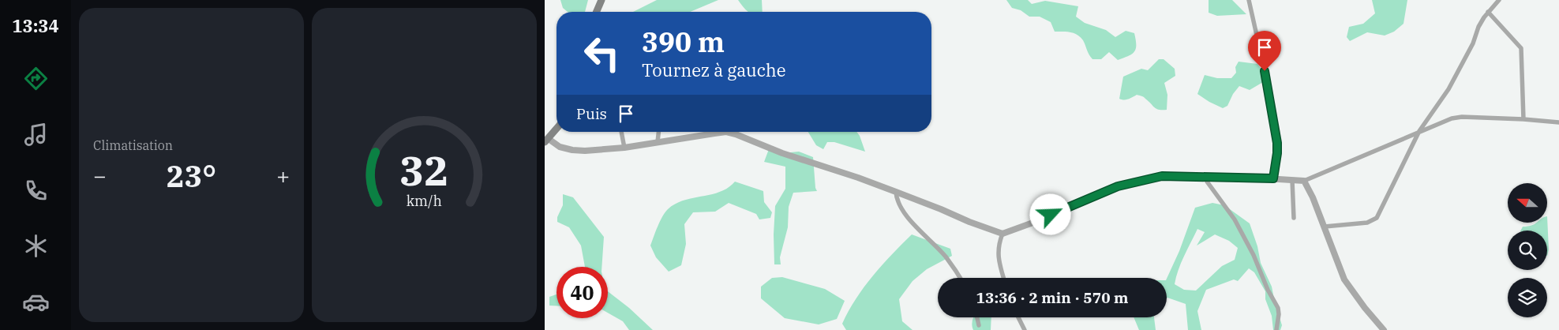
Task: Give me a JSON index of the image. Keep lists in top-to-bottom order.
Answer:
{
  "north": "left",
  "page": {
    "tabs": "13:34",
    "tile": "Climatisation",
    "turn": ["390 m", "Tournez à gauche"],
    "then": "Puis",
    "heat": ["−", "23°", "+"],
    "limit": "40",
    "trip": "13:36 · 2 min · 570 m",
    "gauge": ["32", "km/h"]
  }
}
